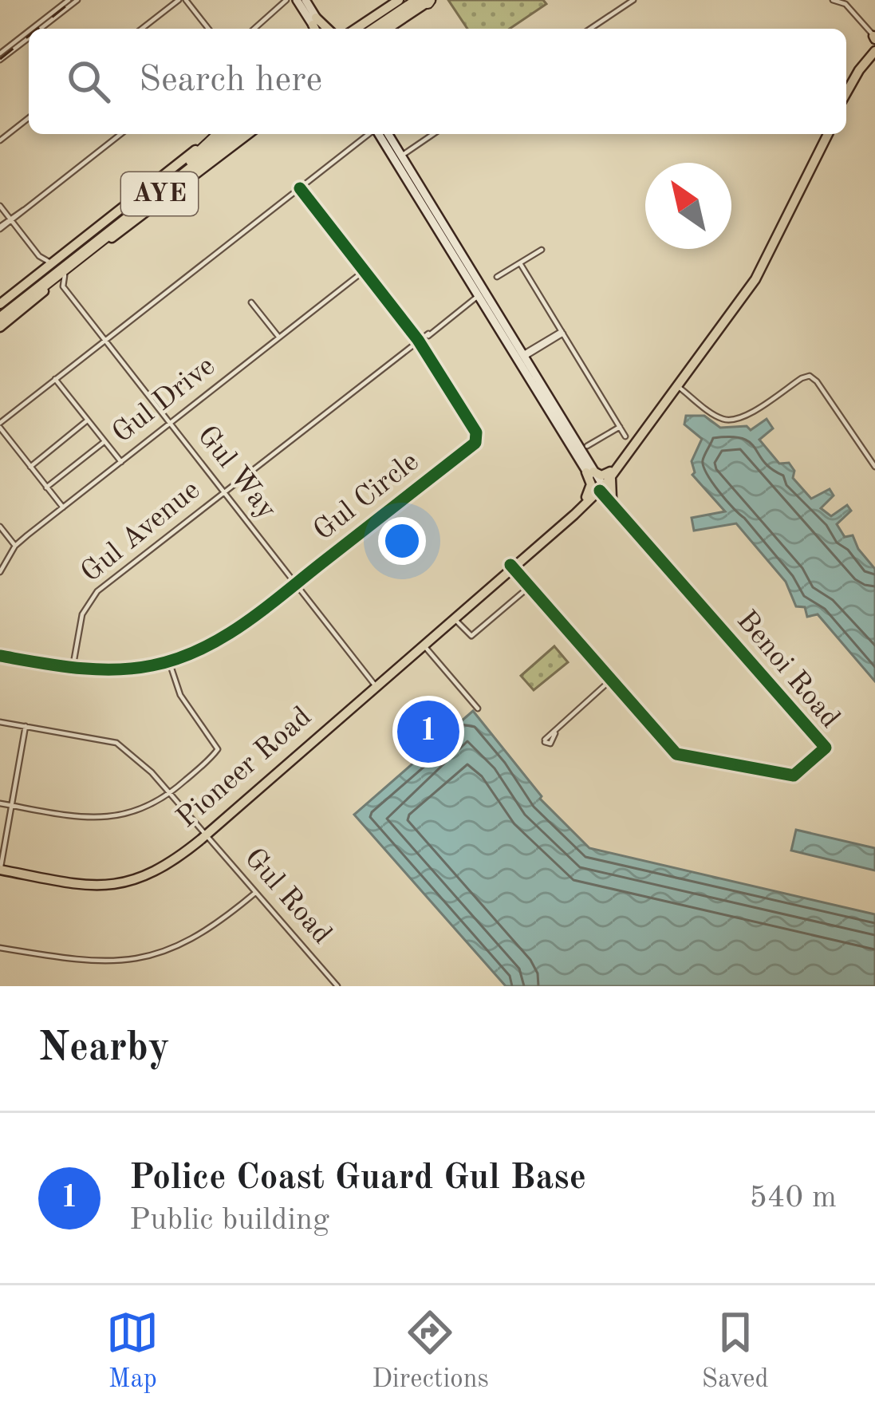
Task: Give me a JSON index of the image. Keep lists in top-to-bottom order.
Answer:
{
  "streets": {
    "highway": ["AYE"],
    "main road": ["Benoi Road", "Pioneer Road"],
    "street": [
      "Gul Drive",
      "Gul Way",
      "Gul Circle",
      "Gul Avenue",
      "Gul Road"
    ]
  },
  "crossings": [
    ["Gul Drive", "Gul Way"],
    ["Gul Drive", "Gul Circle"],
    ["Gul Way", "Gul Circle"],
    ["Gul Way", "Gul Avenue"],
    ["Gul Way", "Pioneer Road"],
    ["Gul Circle", "Gul Avenue"],
    ["Gul Avenue", "Benoi Road"],
    ["Benoi Road", "Pioneer Road"],
    ["Pioneer Road", "Gul Road"]
  ],
  "north": "top left",
  "page": {
    "search": "Search here",
    "pins": "1",
    "heading": "Nearby",
    "list": [
      {
        "mark": "1",
        "name": "Police Coast Guard Gul Base",
        "note": "Public building",
        "value": "540 m"
      }
    ],
    "nav": ["Map", "Directions", "Saved"]
  }
}
